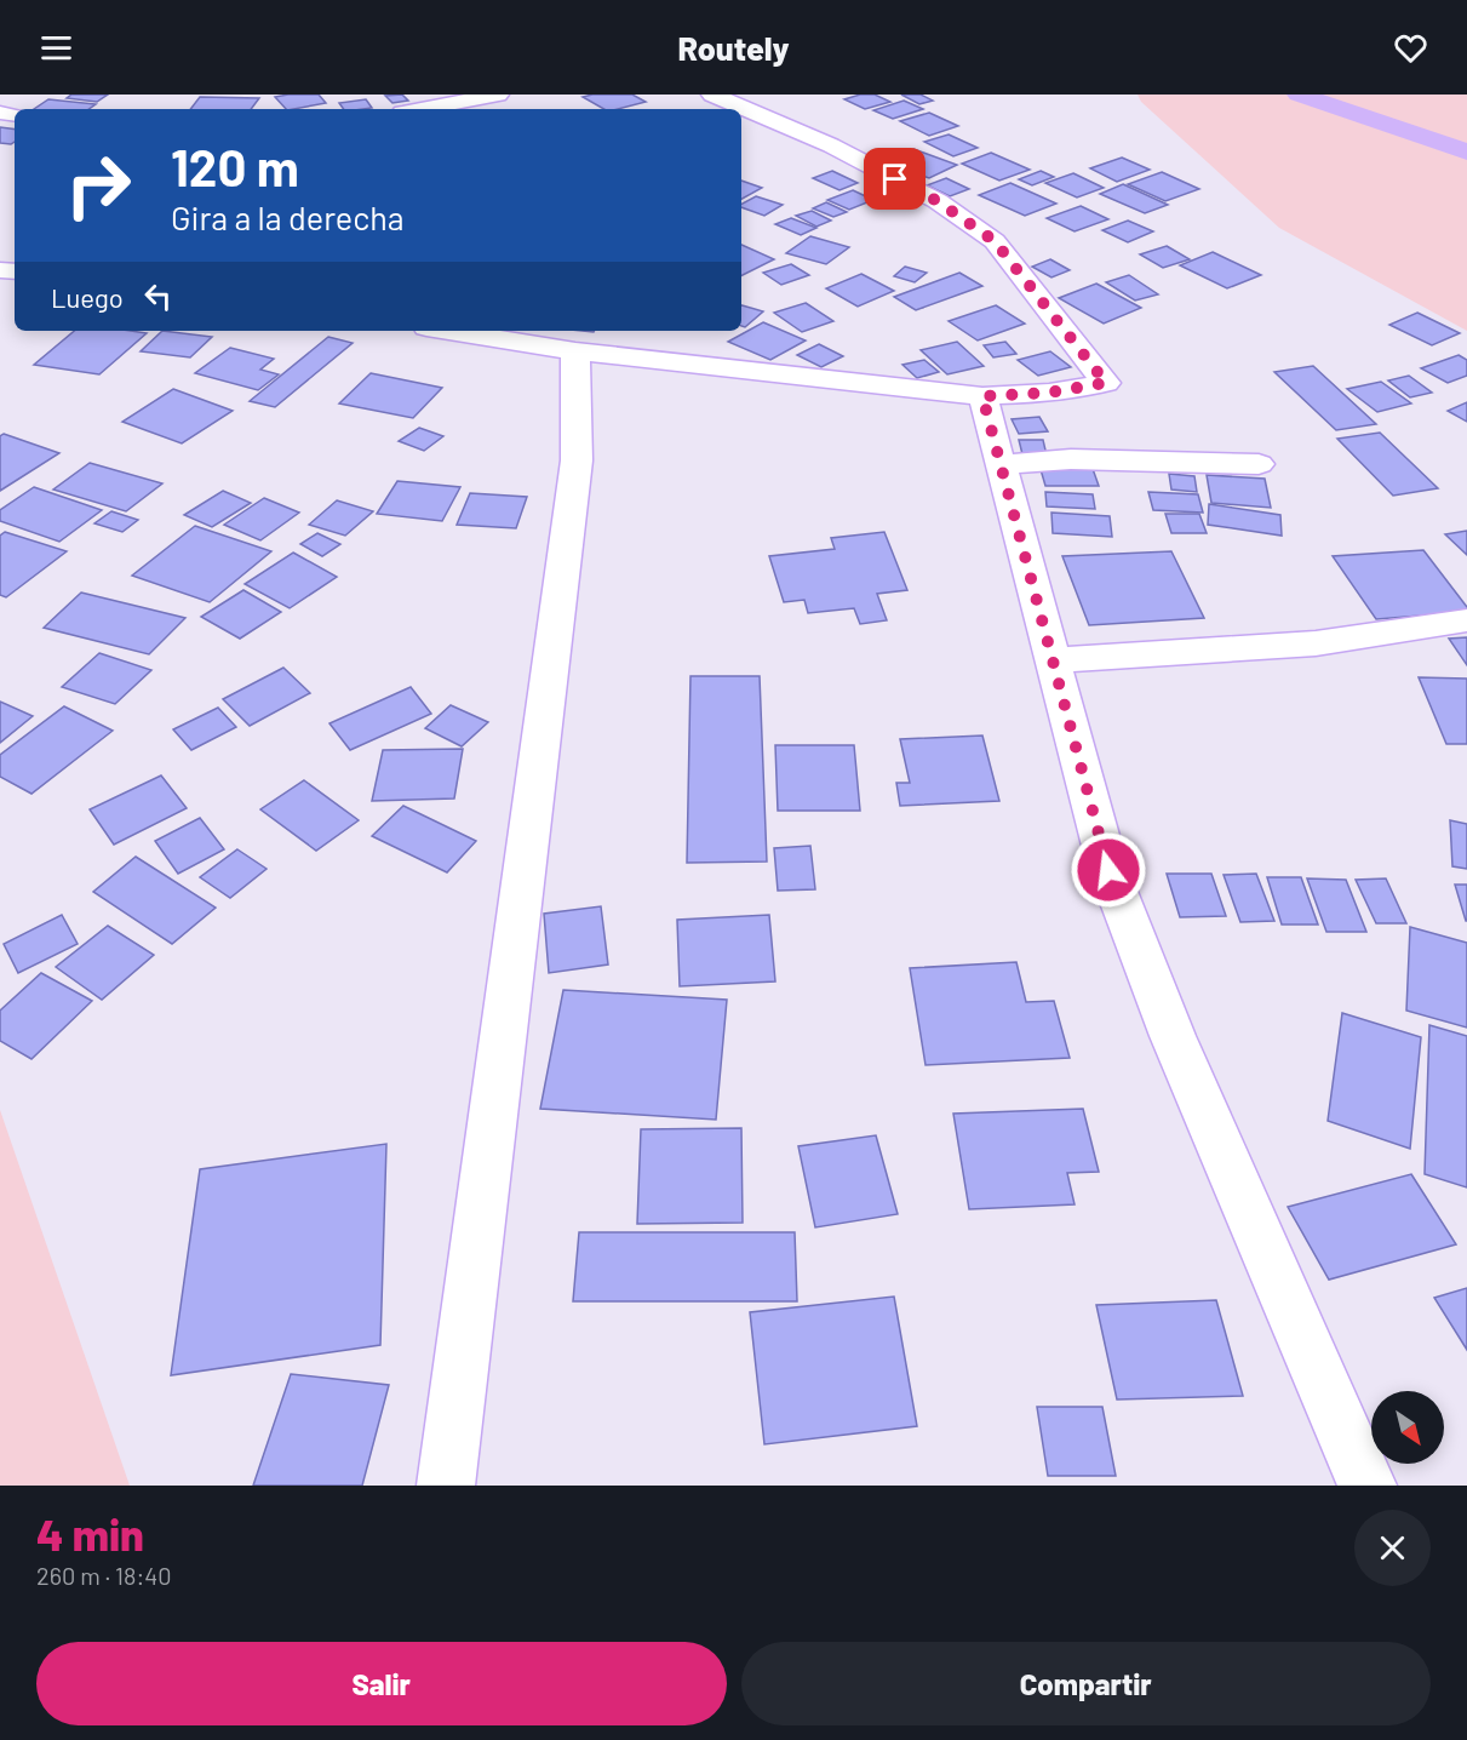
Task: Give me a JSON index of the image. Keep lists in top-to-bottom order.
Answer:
{
  "north": "bottom right",
  "page": {
    "header": "Routely",
    "turn": ["120 m", "Gira a la derecha"],
    "then": "Luego",
    "heading": ["4 min", "260 m · 18:40"],
    "buttons": ["Salir", "Compartir"]
  }
}
